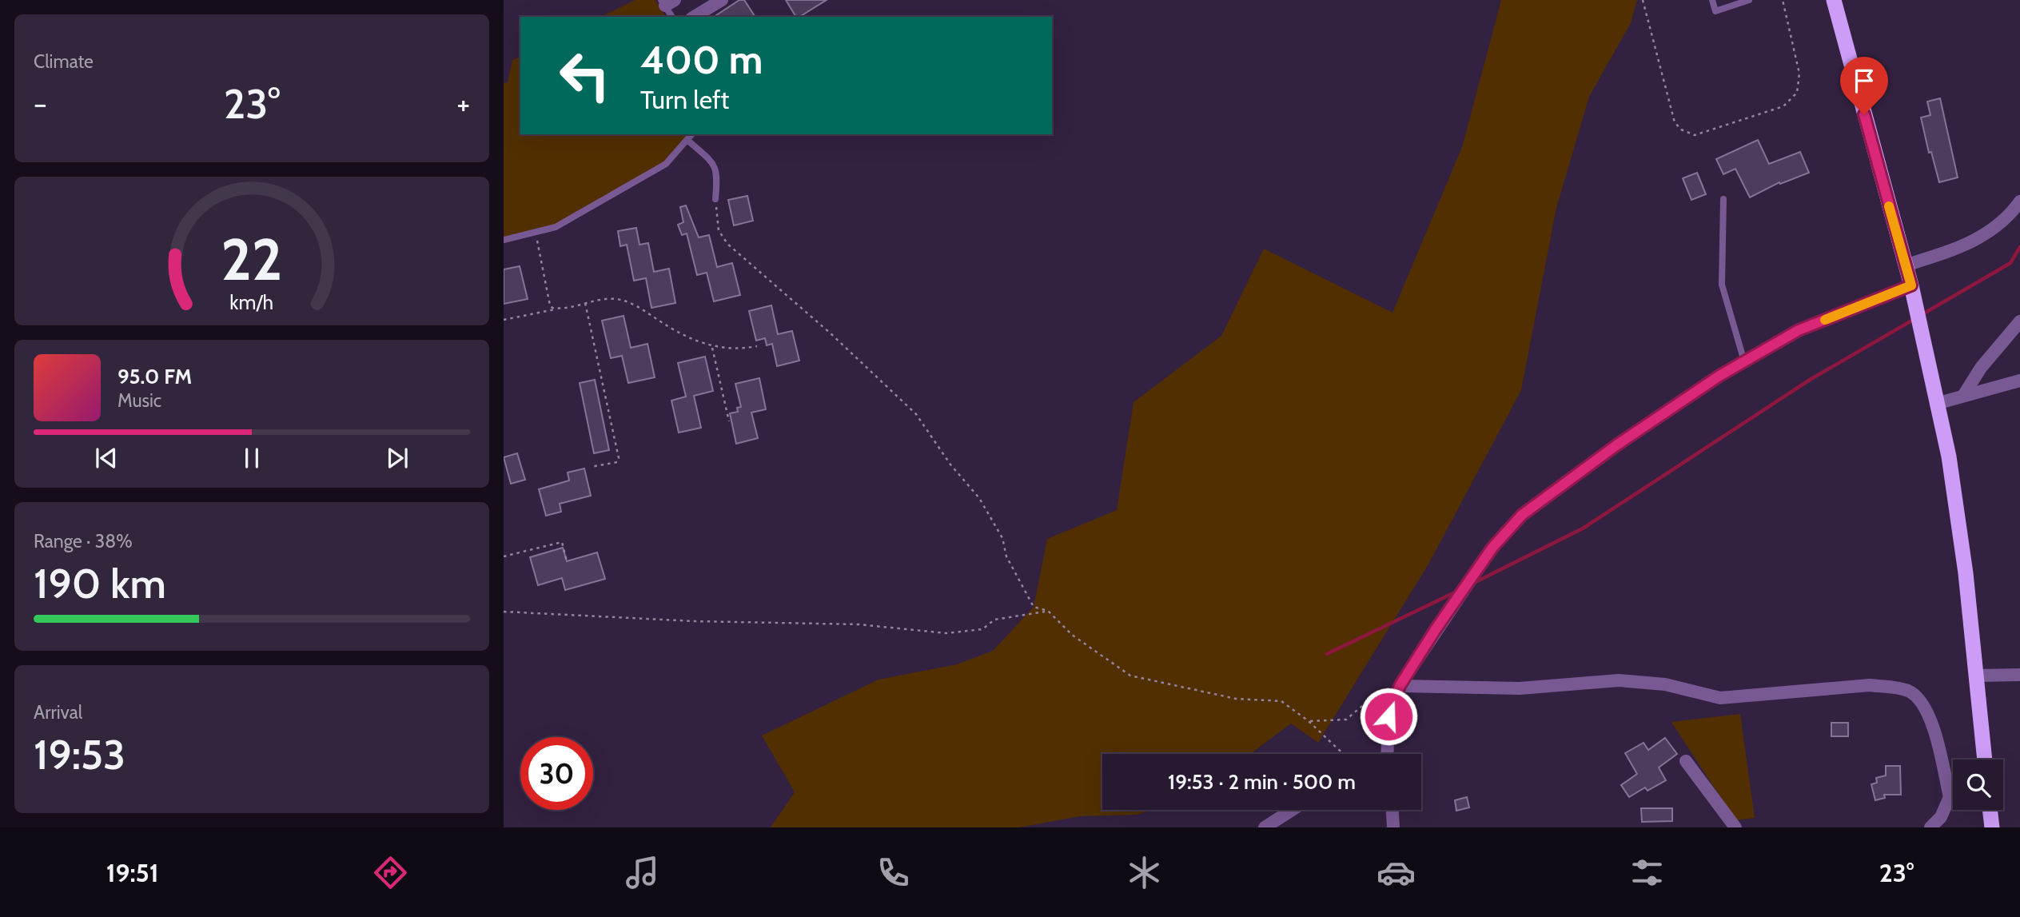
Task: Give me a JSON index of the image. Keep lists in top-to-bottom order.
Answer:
{
  "page": {
    "tile": [
      "Climate",
      ["Range · 38%", "190 km"],
      ["Arrival", "19:53"]
    ],
    "turn": ["400 m", "Turn left"],
    "heat": ["−", "23°", "+"],
    "song": ["95.0 FM", "Music"],
    "limit": "30",
    "trip": "19:53 · 2 min · 500 m",
    "tabs": ["19:51", "23°"],
    "gauge": ["22", "km/h"]
  }
}
